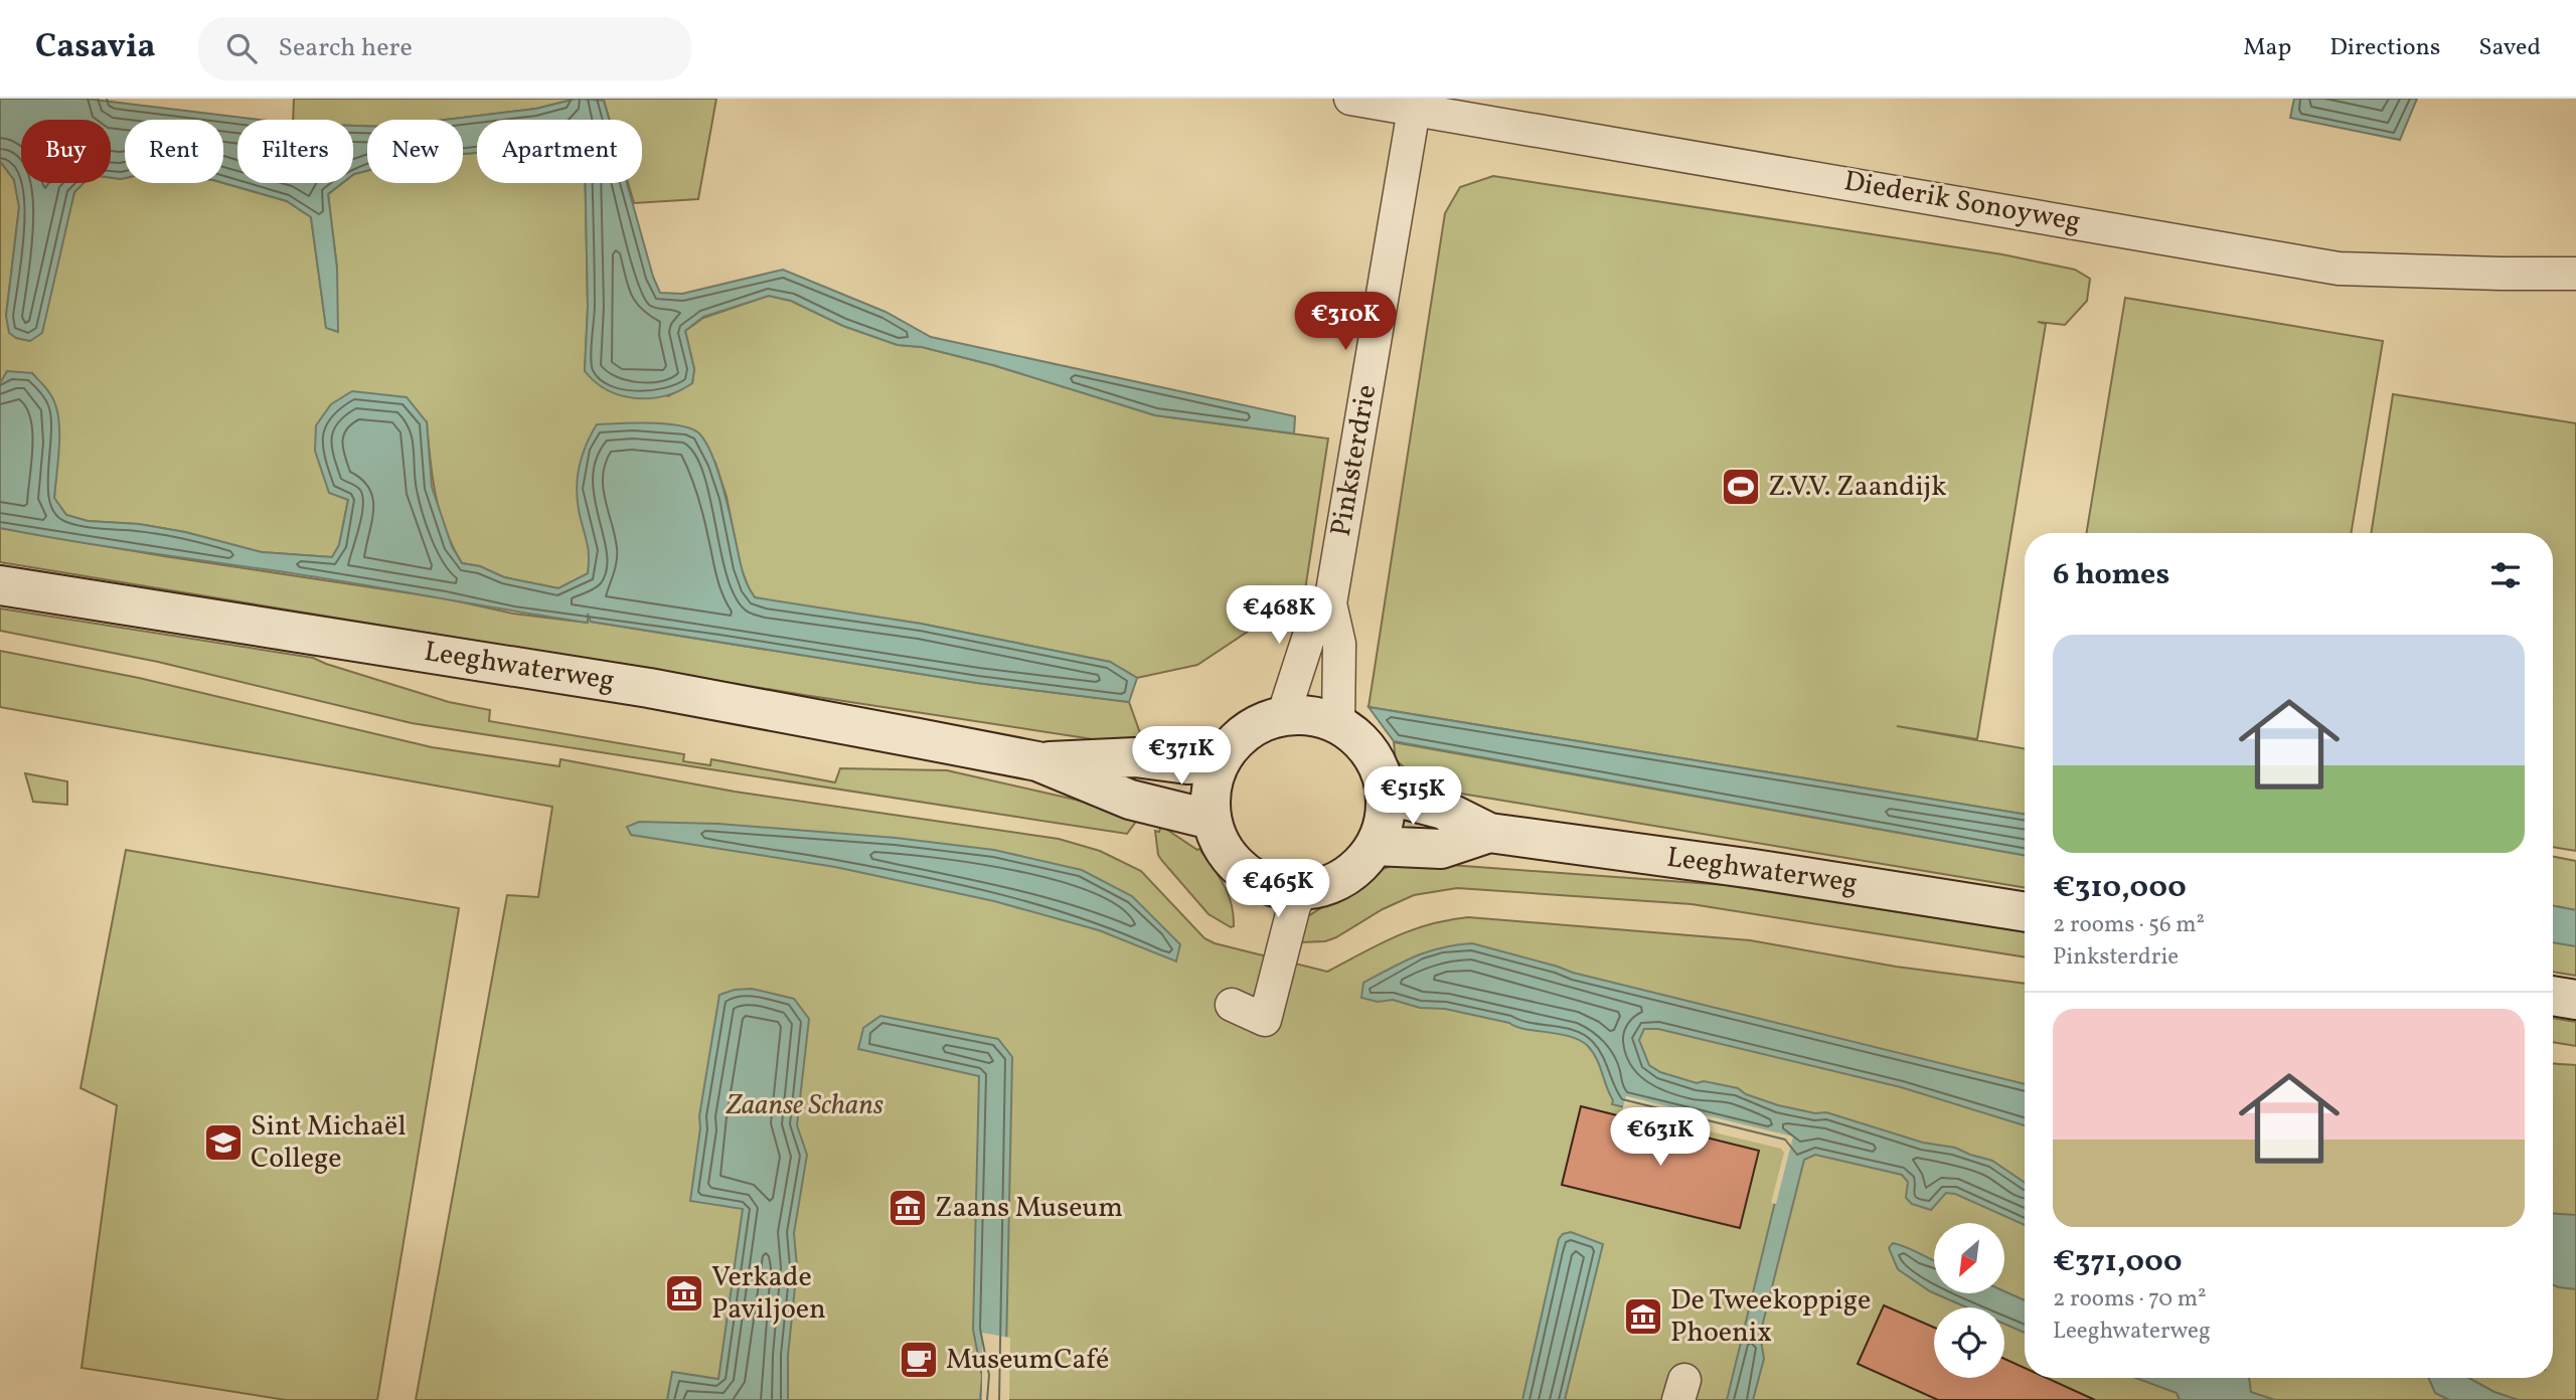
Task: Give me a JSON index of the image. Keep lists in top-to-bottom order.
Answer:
{
  "streets": {
    "main road": ["Leeghwaterweg"],
    "street": ["Diederik Sonoyweg", "Pinksterdrie"]
  },
  "crossings": [
    ["Diederik Sonoyweg", "Pinksterdrie"],
    ["Pinksterdrie", "Leeghwaterweg"]
  ],
  "parks": ["Zaanse Schans"],
  "places": {
    "sports": ["Z.V.V. Zaandijk"],
    "school or university": ["Sint Michaël College"],
    "museum": ["Zaans Museum", "Verkade Paviljoen", "De Tweekoppige Phoenix"],
    "cafe": ["MuseumCafé"]
  },
  "north": "bottom left",
  "page": {
    "header": "Casavia",
    "search": "Search here",
    "nav": ["Map", "Directions", "Saved"],
    "chip": [
      "Buy",
      "Rent",
      "Filters",
      "New",
      "Apartment"
    ],
    "price": [
      "€310K",
      "€468K",
      "€371K",
      "€515K",
      "€465K",
      "€631K"
    ],
    "heading": "6 homes",
    "list": [
      {
        "name": "€310,000",
        "note": "2 rooms · 56 m² · Pinksterdrie"
      },
      {
        "name": "€371,000",
        "note": "2 rooms · 70 m² · Leeghwaterweg"
      }
    ]
  }
}
